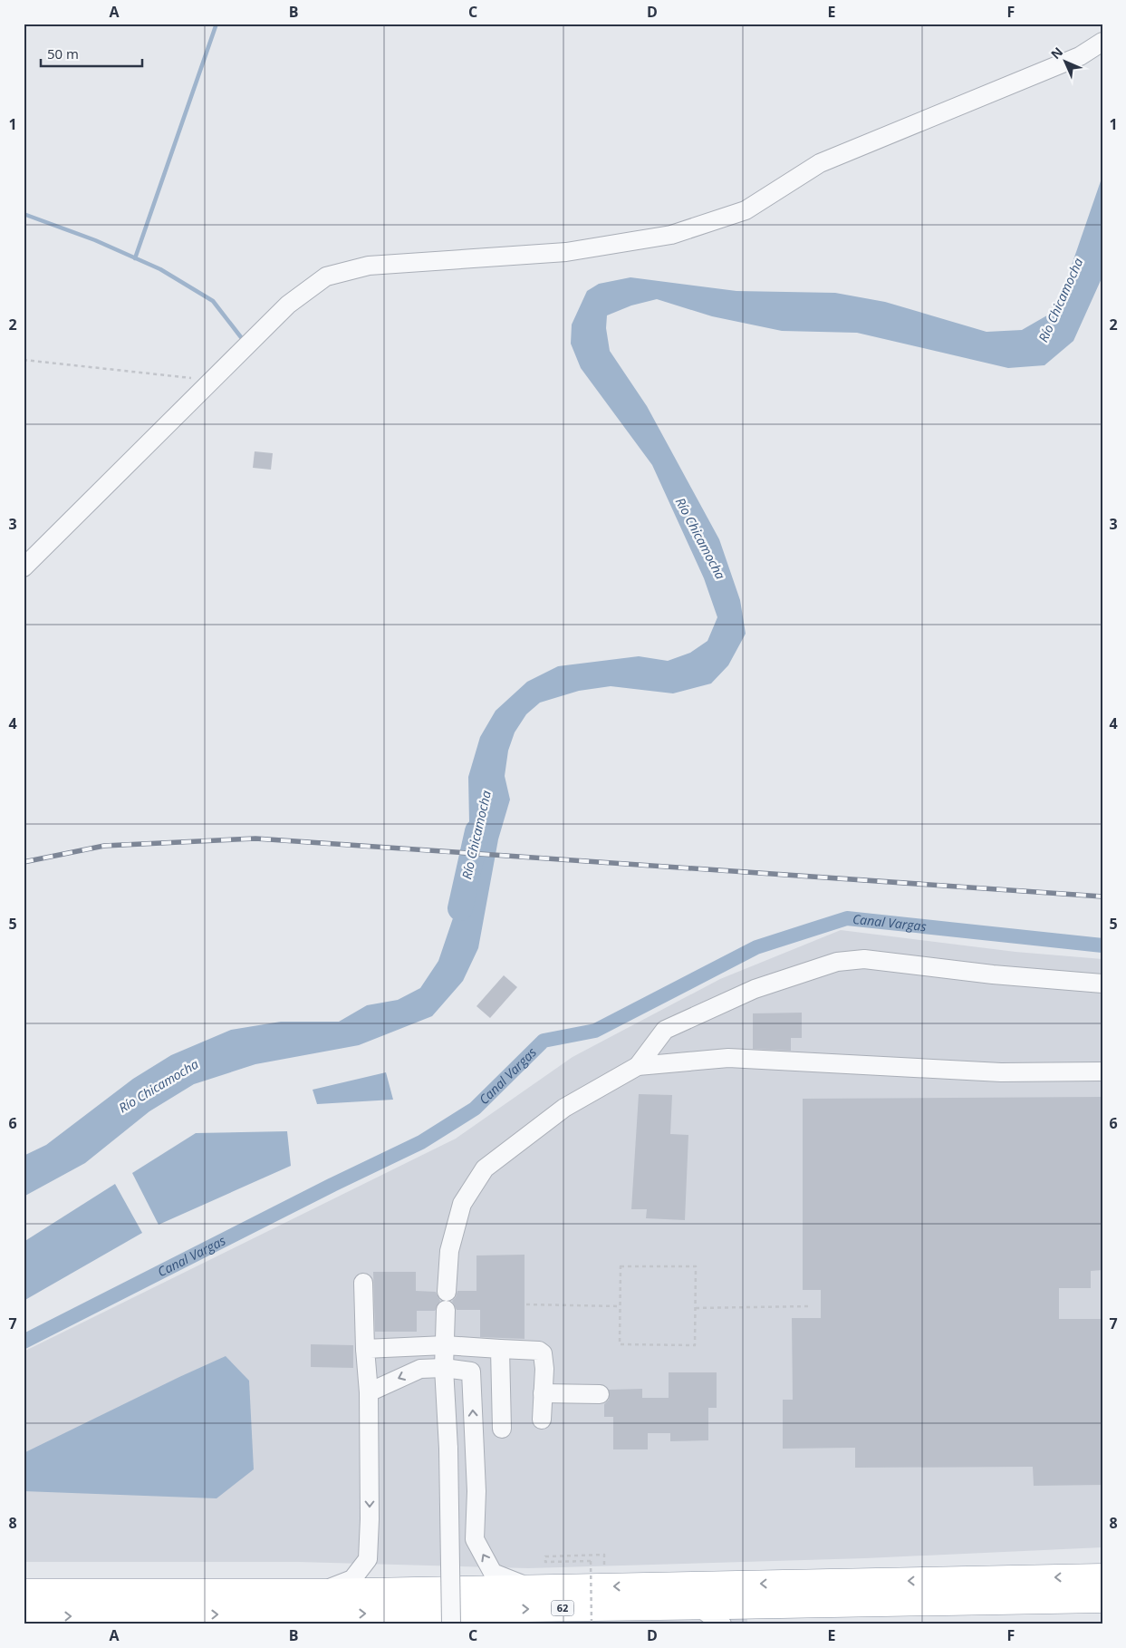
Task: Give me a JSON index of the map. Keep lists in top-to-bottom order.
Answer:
{
  "streets": {
    "highway": ["62"]
  },
  "water": ["Río Chicamocha", "Canal Vargas"],
  "scale_bar": "50 m",
  "north": "top left",
  "grid": {
    "columns": [
      "A",
      "B",
      "C",
      "D",
      "E",
      "F"
    ],
    "rows": [
      "1",
      "2",
      "3",
      "4",
      "5",
      "6",
      "7",
      "8"
    ]
  }
}
